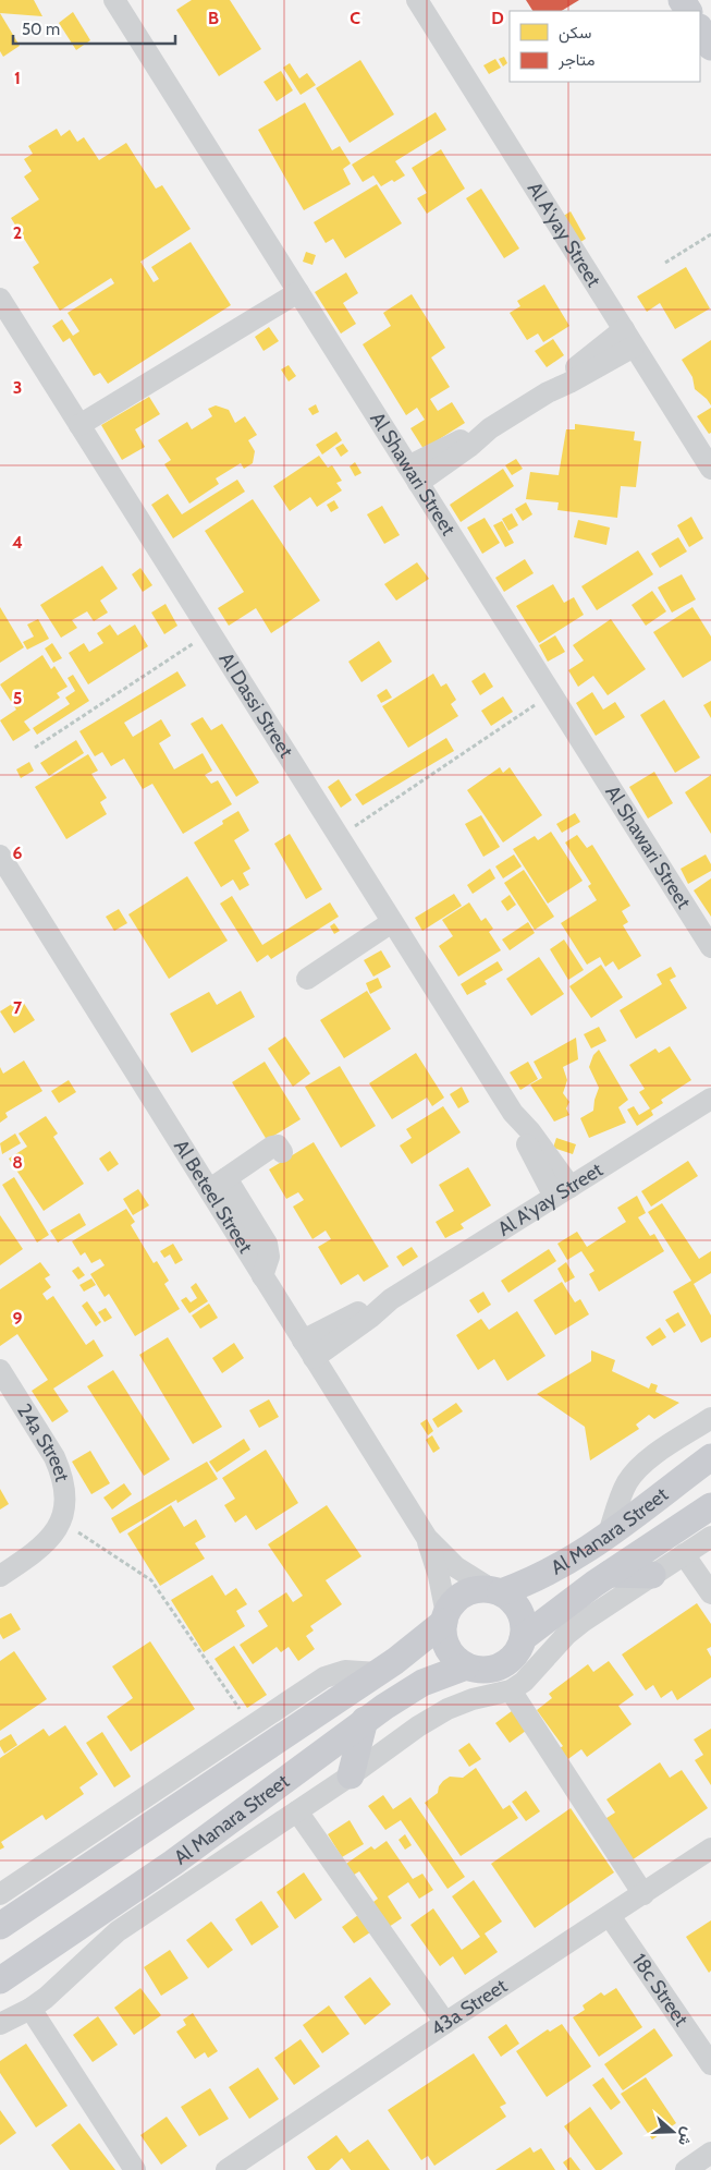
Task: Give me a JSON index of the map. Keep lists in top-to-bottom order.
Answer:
{
  "streets": {
    "main road": ["Al Manara Street"],
    "street": [
      "Al A'yay Street",
      "Al Shawari Street",
      "Al Dassi Street",
      "Al Beteel Street",
      "24a Street",
      "18c Street",
      "43a Street"
    ]
  },
  "crossings": [
    ["Al A'yay Street", "Al Dassi Street"],
    ["Al A'yay Street", "Al Beteel Street"],
    ["Al Beteel Street", "Al Manara Street"],
    ["18c Street", "43a Street"]
  ],
  "legend": ["سكن", "متاجر"],
  "scale_bar": "50 m",
  "north": "right",
  "grid": {
    "columns": ["B", "C", "D"],
    "rows": [
      "1",
      "2",
      "3",
      "4",
      "5",
      "6",
      "7",
      "8",
      "9"
    ]
  }
}
